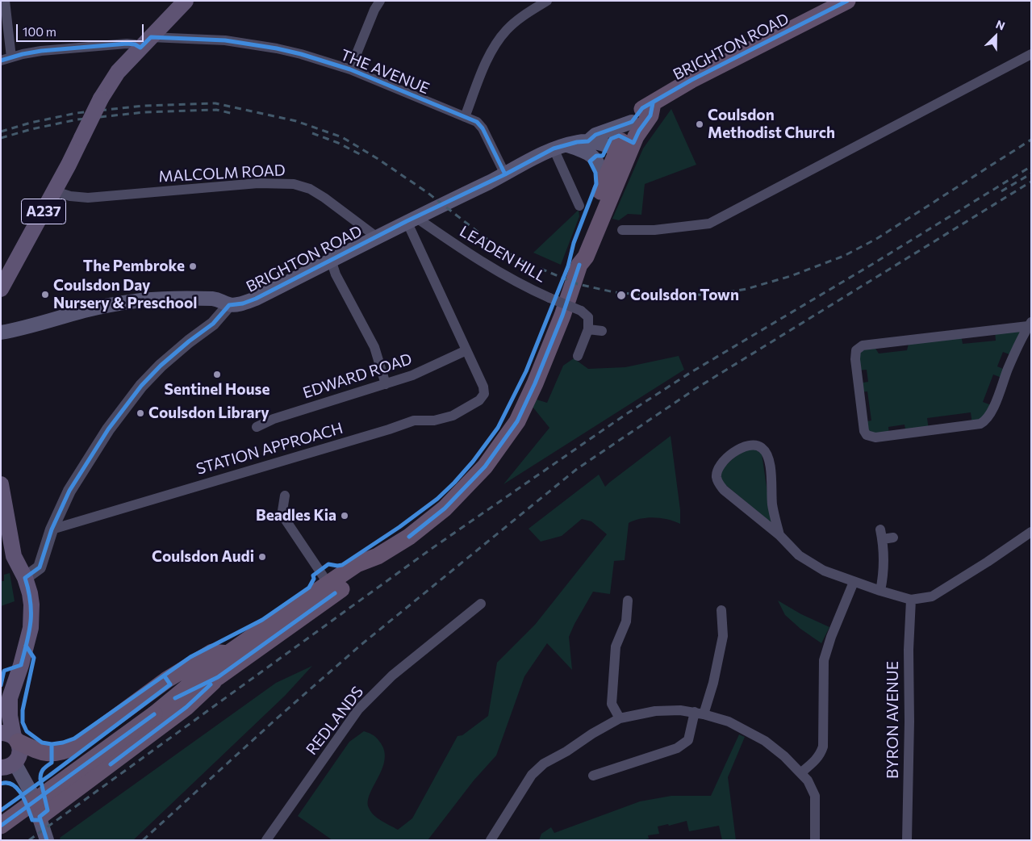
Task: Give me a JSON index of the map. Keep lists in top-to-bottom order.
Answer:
{
  "streets": {
    "highway": ["BRIGHTON ROAD"],
    "main road": ["A237"],
    "street": [
      "THE AVENUE",
      "MALCOLM ROAD",
      "LEADEN HILL",
      "EDWARD ROAD",
      "STATION APPROACH",
      "BYRON AVENUE",
      "REDLANDS"
    ]
  },
  "crossings": [
    ["BRIGHTON ROAD", "THE AVENUE"],
    ["BRIGHTON ROAD", "MALCOLM ROAD"],
    ["BRIGHTON ROAD", "LEADEN HILL"],
    ["THE AVENUE", "A237"],
    ["MALCOLM ROAD", "A237"],
    ["EDWARD ROAD", "STATION APPROACH"]
  ],
  "places": [
    "Coulsdon Methodist Church",
    "The Pembroke",
    "Coulsdon Day Nursery & Preschool",
    "Coulsdon Town",
    "Sentinel House",
    "Coulsdon Library",
    "Beadles Kia",
    "Coulsdon Audi"
  ],
  "scale_bar": "100 m",
  "north": "top right"
}
